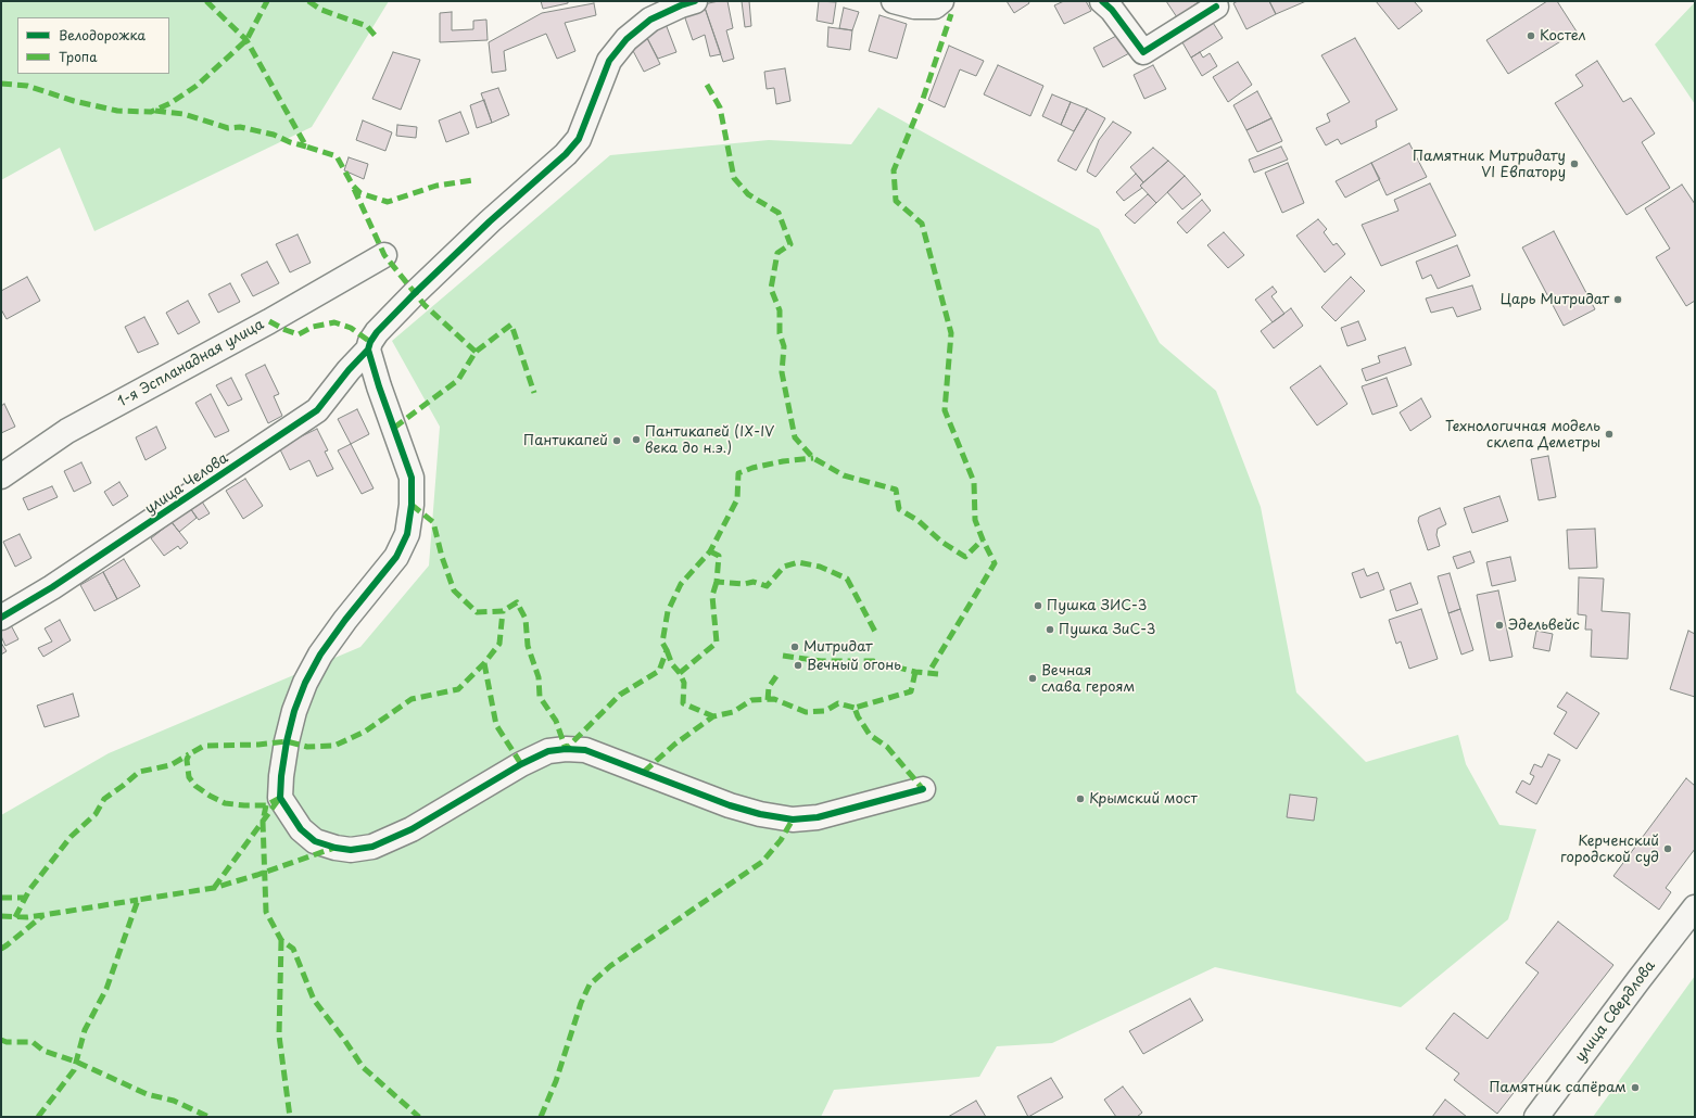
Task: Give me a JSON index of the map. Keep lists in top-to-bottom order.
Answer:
{
  "streets": {
    "street": ["1-я Эспланадная улица", "улица Челова", "улица Свердлова"]
  },
  "places": [
    "Костел",
    "Памятник Митридату VI Евпатору",
    "Царь Митридат",
    "Технологичная модель склепа Деметры",
    "Пантикапей (IX-IV века до н.э.)",
    "Пантикапей",
    "Пушка ЗИС-3",
    "Эдельвейс",
    "Пушка ЗиС-3",
    "Митридат",
    "Вечный огонь",
    "Вечная слава героям",
    "Крымский мост",
    "Керченский городской суд",
    "Памятник сапёрам"
  ],
  "legend": ["Велодорожка", "Тропа"]
}
